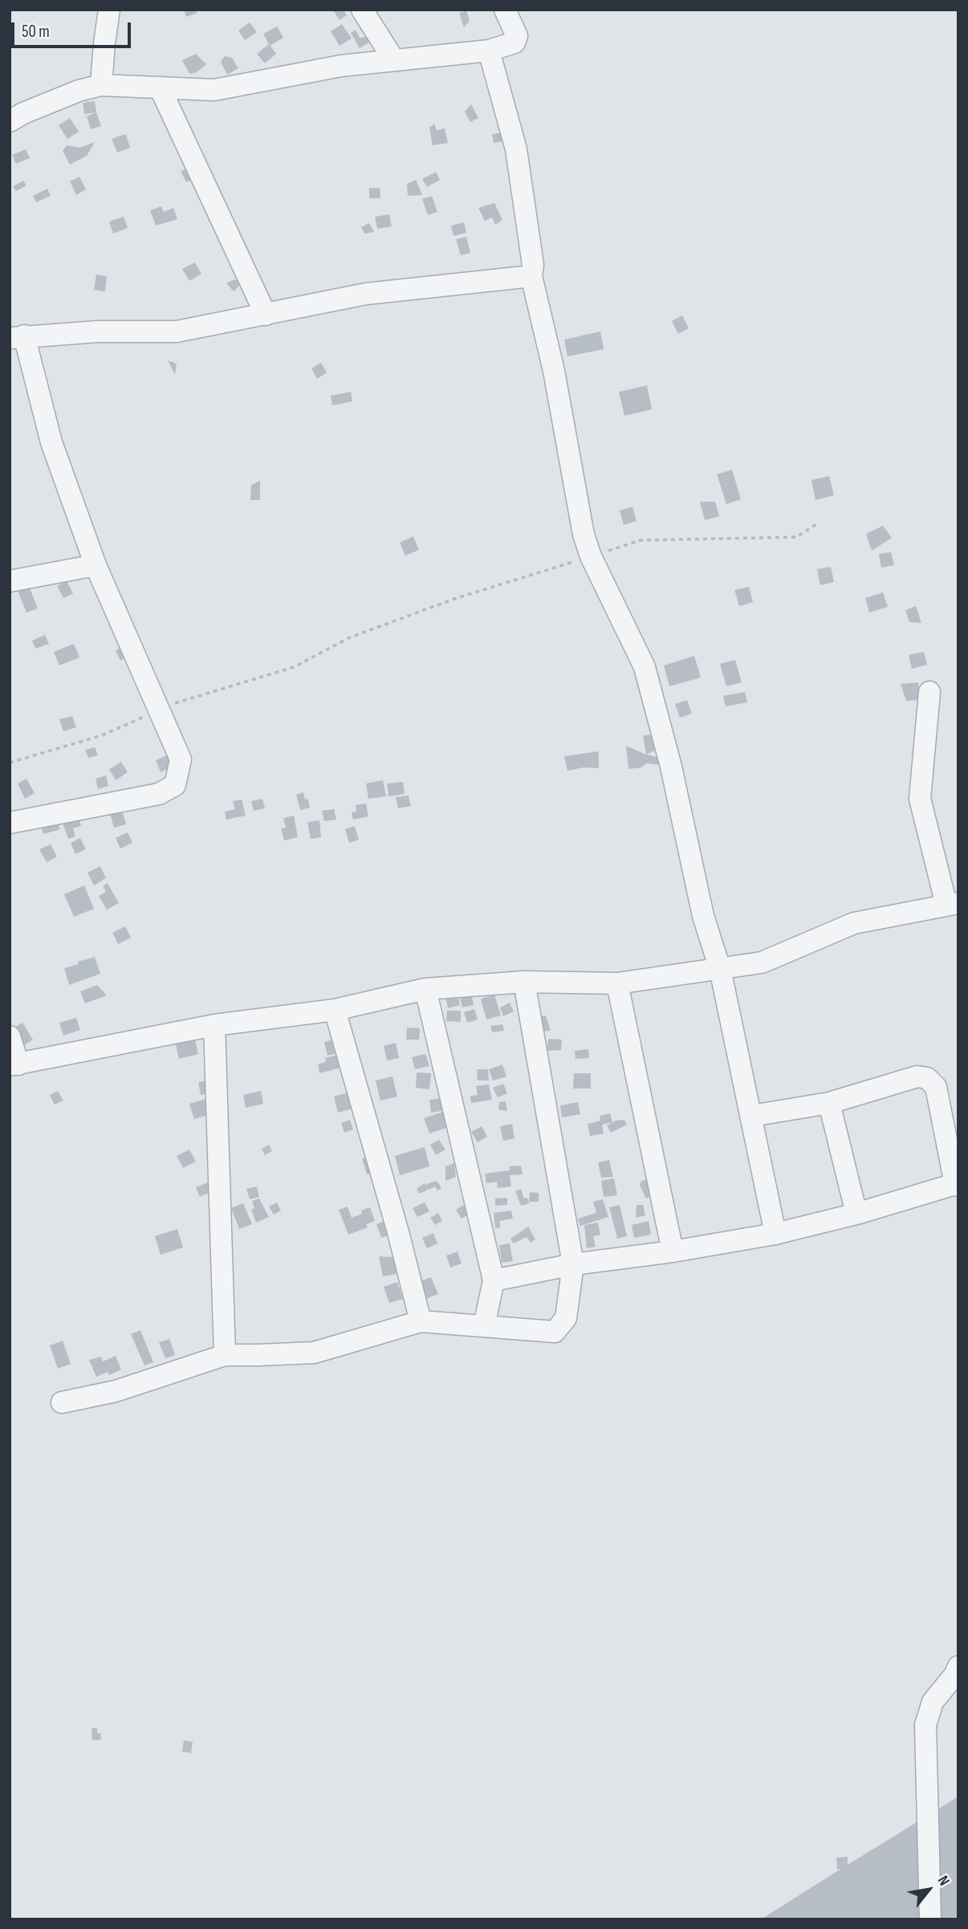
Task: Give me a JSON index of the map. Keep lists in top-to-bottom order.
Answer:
{
  "scale_bar": "50 m",
  "north": "top right"
}
